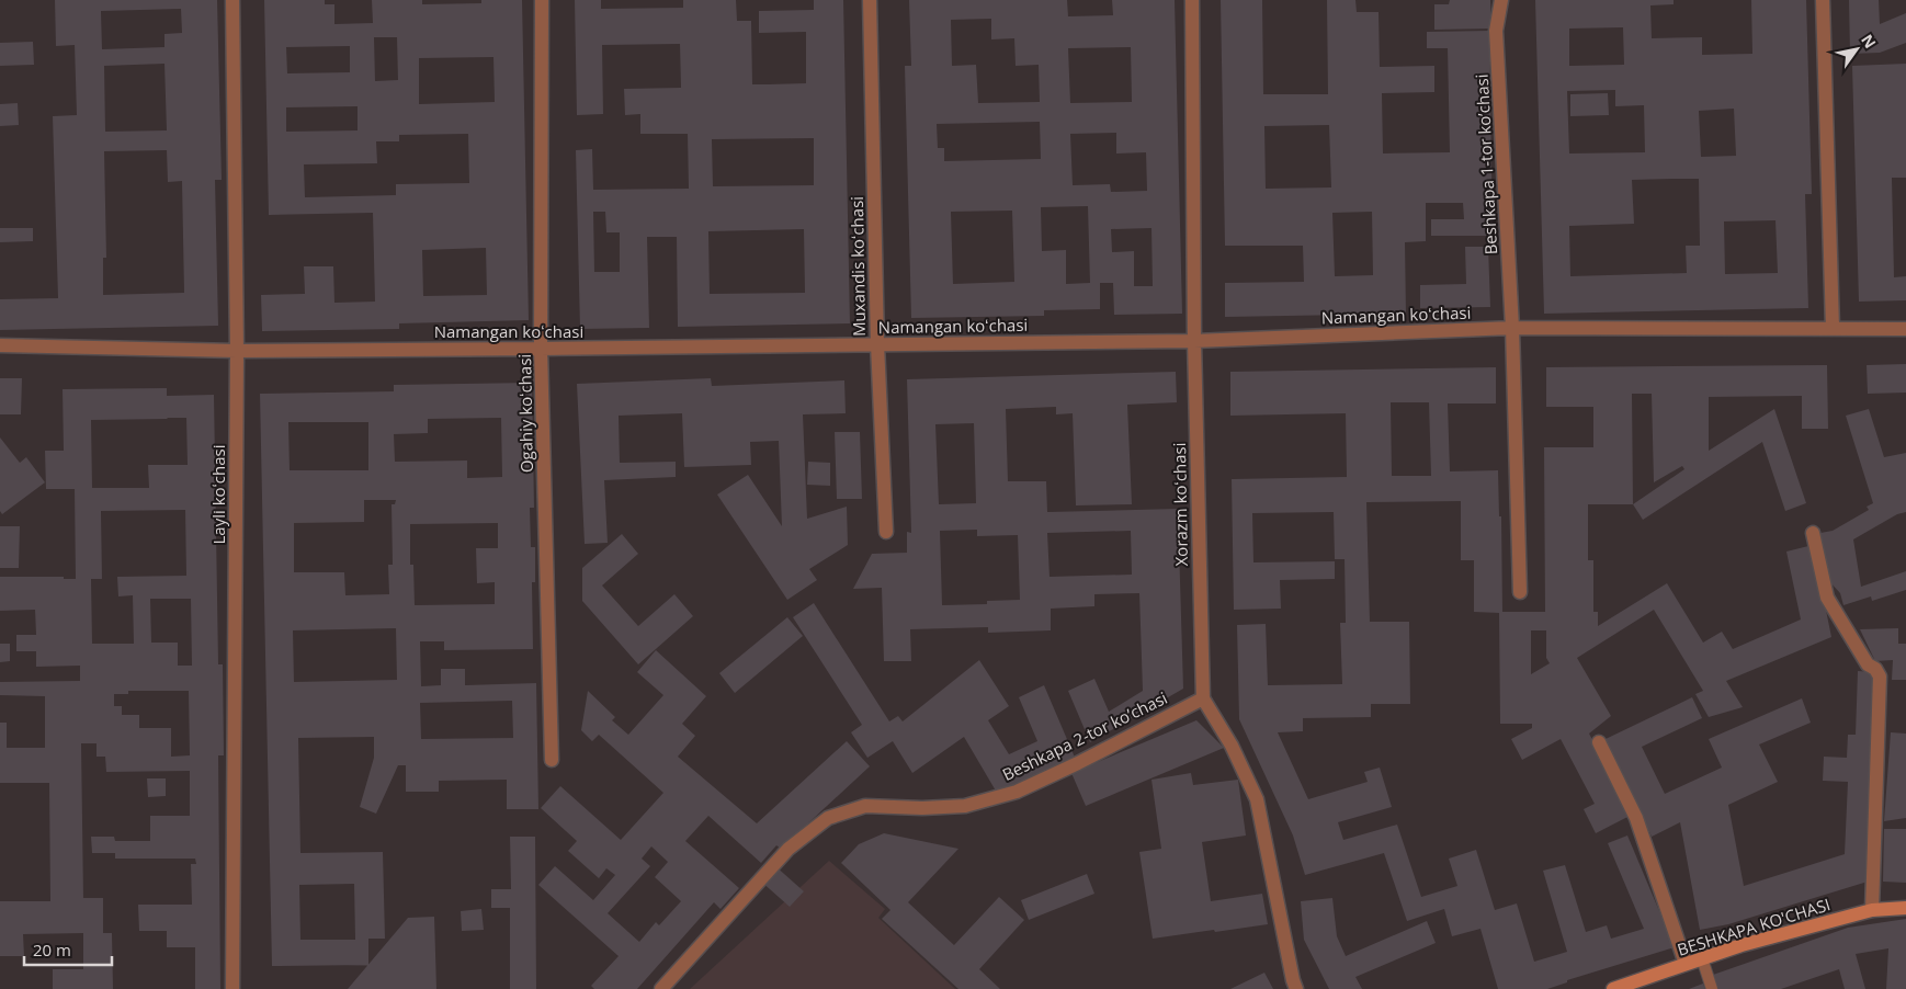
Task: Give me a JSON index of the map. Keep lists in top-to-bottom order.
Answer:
{
  "streets": {
    "street": [
      "Beshkapa 1-tor koʼchasi",
      "Muxandis koʻchasi",
      "Namangan koʻchasi",
      "Ogahiy koʻchasi",
      "Layli koʻchasi",
      "Xorazm koʻchasi",
      "Beshkapa 2-tor koʼchasi",
      "BESHKAPA KO'CHASI"
    ]
  },
  "crossings": [
    ["Beshkapa 1-tor koʼchasi", "Namangan koʻchasi"],
    ["Muxandis koʻchasi", "Namangan koʻchasi"],
    ["Namangan koʻchasi", "Ogahiy koʻchasi"],
    ["Namangan koʻchasi", "Layli koʻchasi"],
    ["Namangan koʻchasi", "Xorazm koʻchasi"],
    ["Xorazm koʻchasi", "Beshkapa 2-tor koʼchasi"]
  ],
  "scale_bar": "20 m",
  "north": "top right"
}
